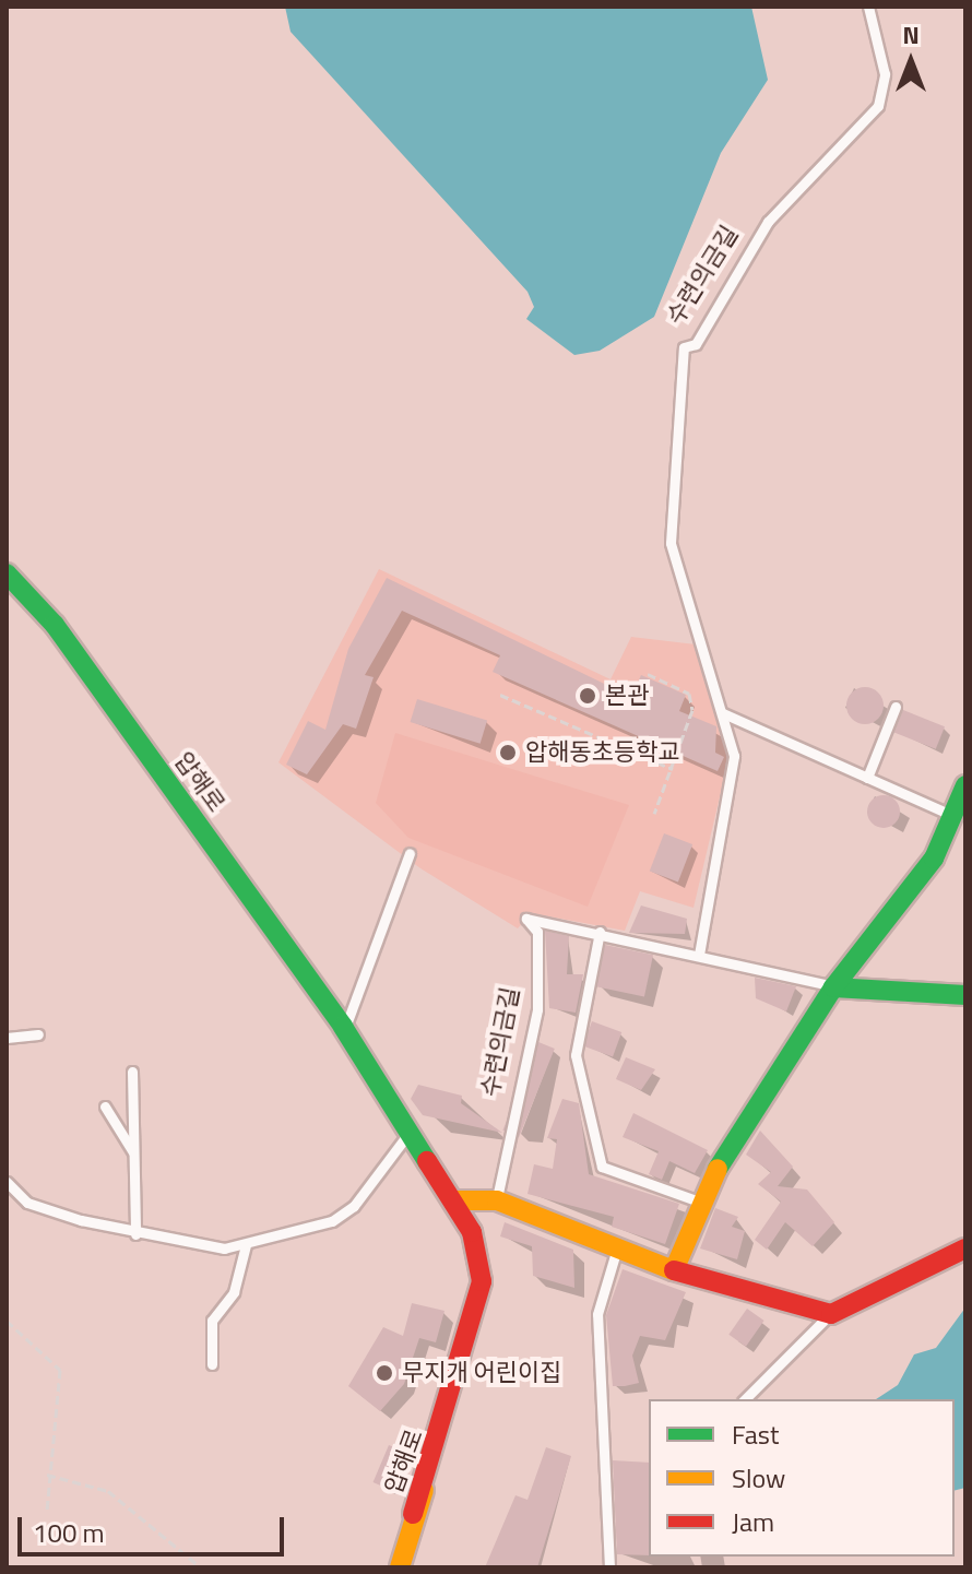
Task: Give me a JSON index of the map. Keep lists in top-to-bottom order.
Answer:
{
  "streets": {
    "main road": ["압해로"],
    "lane": ["수련의금길"]
  },
  "places": ["본관", "압해동초등학교", "무지개 어린이집"],
  "legend": ["Fast", "Slow", "Jam"],
  "scale_bar": "100 m",
  "north": "top"
}
